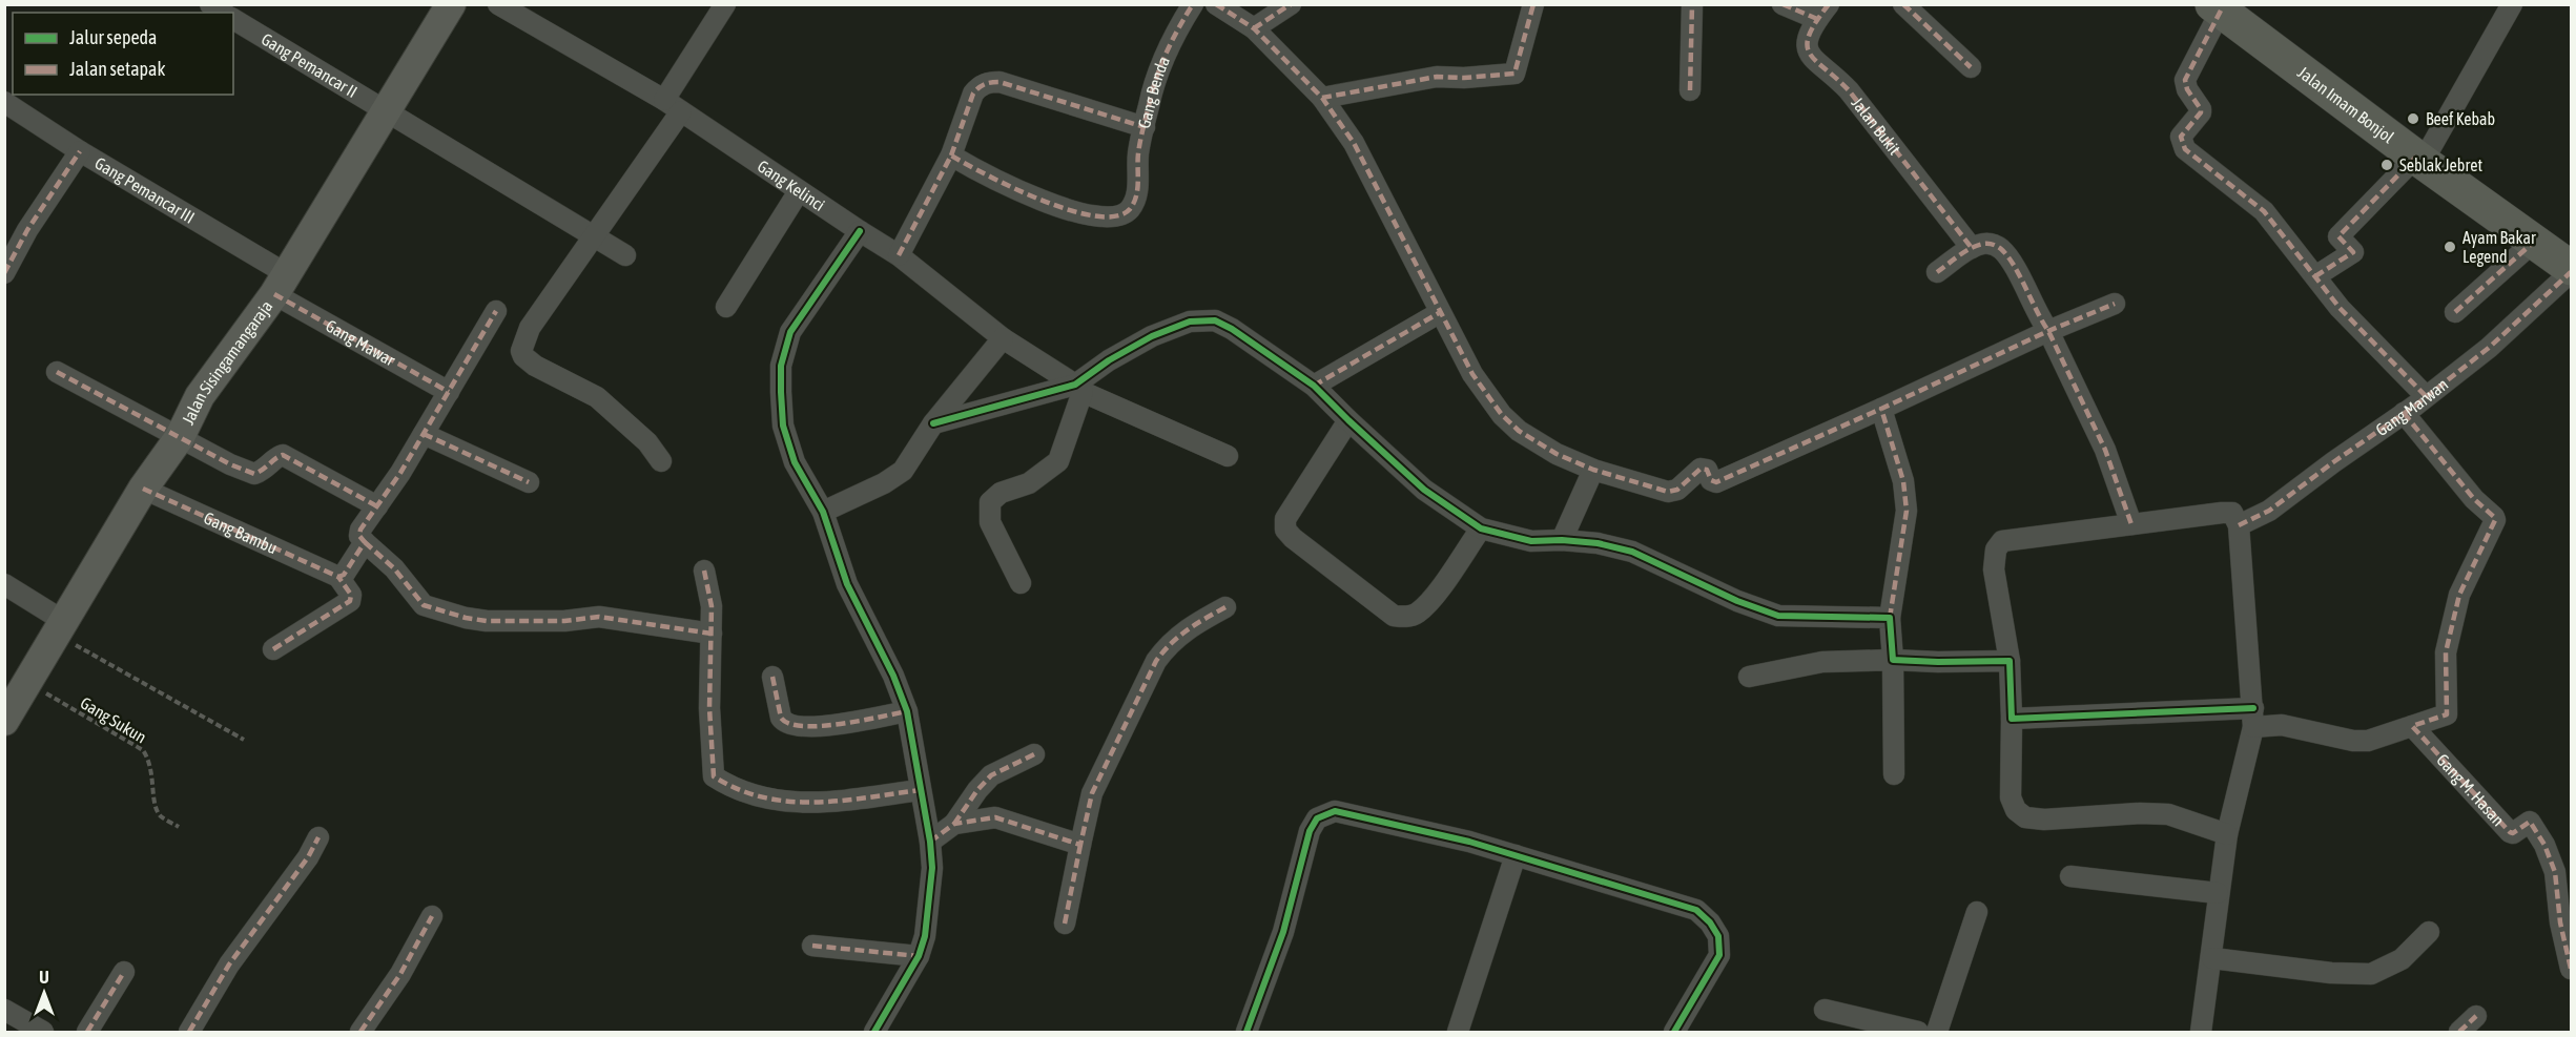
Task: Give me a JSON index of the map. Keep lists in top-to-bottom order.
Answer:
{
  "streets": {
    "highway": ["Jalan Imam Bonjol"],
    "main road": ["Jalan Sisingamangaraja"],
    "street": [
      "Gang Pemancar II",
      "Gang Benda",
      "Jalan Bukit",
      "Gang Kelinci",
      "Gang Pemancar III",
      "Gang Mawar",
      "Gang Marwan",
      "Gang Bambu",
      "Gang M. Hasan"
    ],
    "path": ["Gang Sukun"]
  },
  "crossings": [
    ["Gang Pemancar II", "Jalan Sisingamangaraja"],
    ["Jalan Imam Bonjol", "Gang Marwan"],
    ["Gang Pemancar III", "Gang Mawar"],
    ["Gang Pemancar III", "Jalan Sisingamangaraja"],
    ["Gang Mawar", "Jalan Sisingamangaraja"],
    ["Jalan Sisingamangaraja", "Gang Bambu"],
    ["Jalan Sisingamangaraja", "Gang Sukun"]
  ],
  "places": ["Beef Kebab", "Seblak Jebret", "Ayam Bakar Legend"],
  "legend": ["Jalur sepeda", "Jalan setapak"],
  "north": "top"
}
